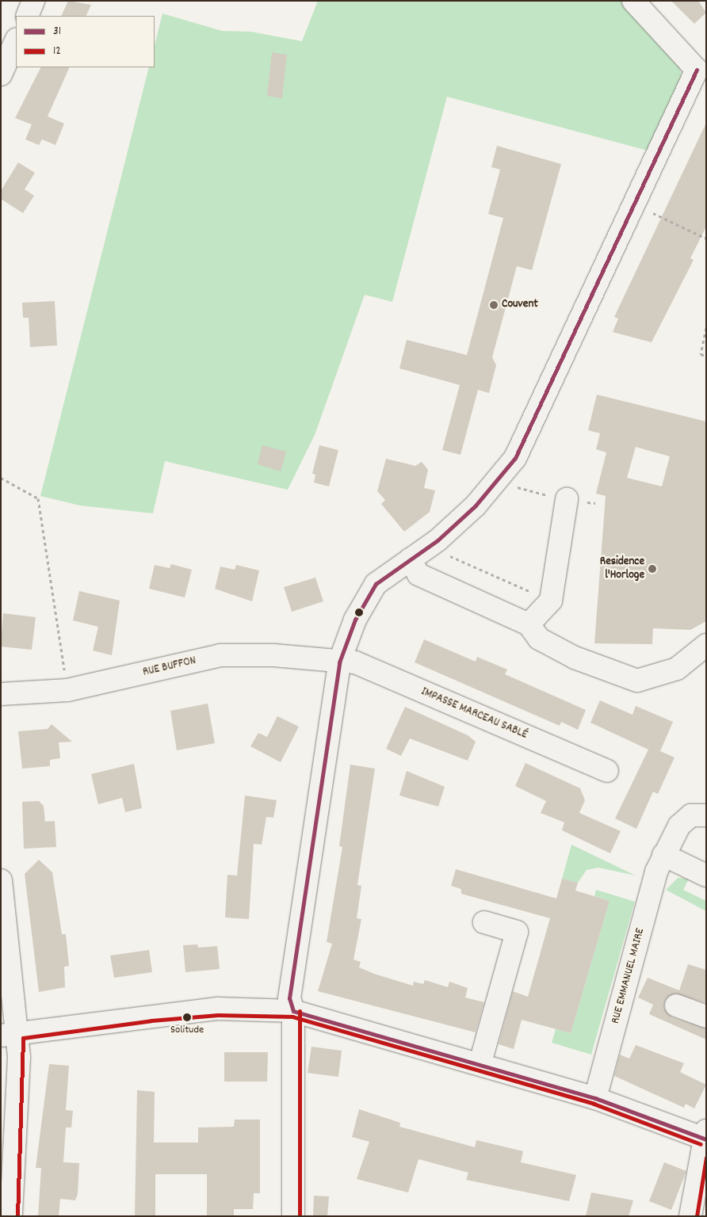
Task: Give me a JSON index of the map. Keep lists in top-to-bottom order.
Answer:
{
  "streets": {
    "street": ["RUE BUFFON", "IMPASSE MARCEAU SABLÉ", "RUE EMMANUEL MAIRE"]
  },
  "crossings": [
    ["RUE BUFFON", "IMPASSE MARCEAU SABLÉ"]
  ],
  "places": ["Couvent", "Residence l'Horloge", "Solitude"],
  "lines": ["transit line 31", "transit line 12"],
  "legend": ["31", "12"]
}
